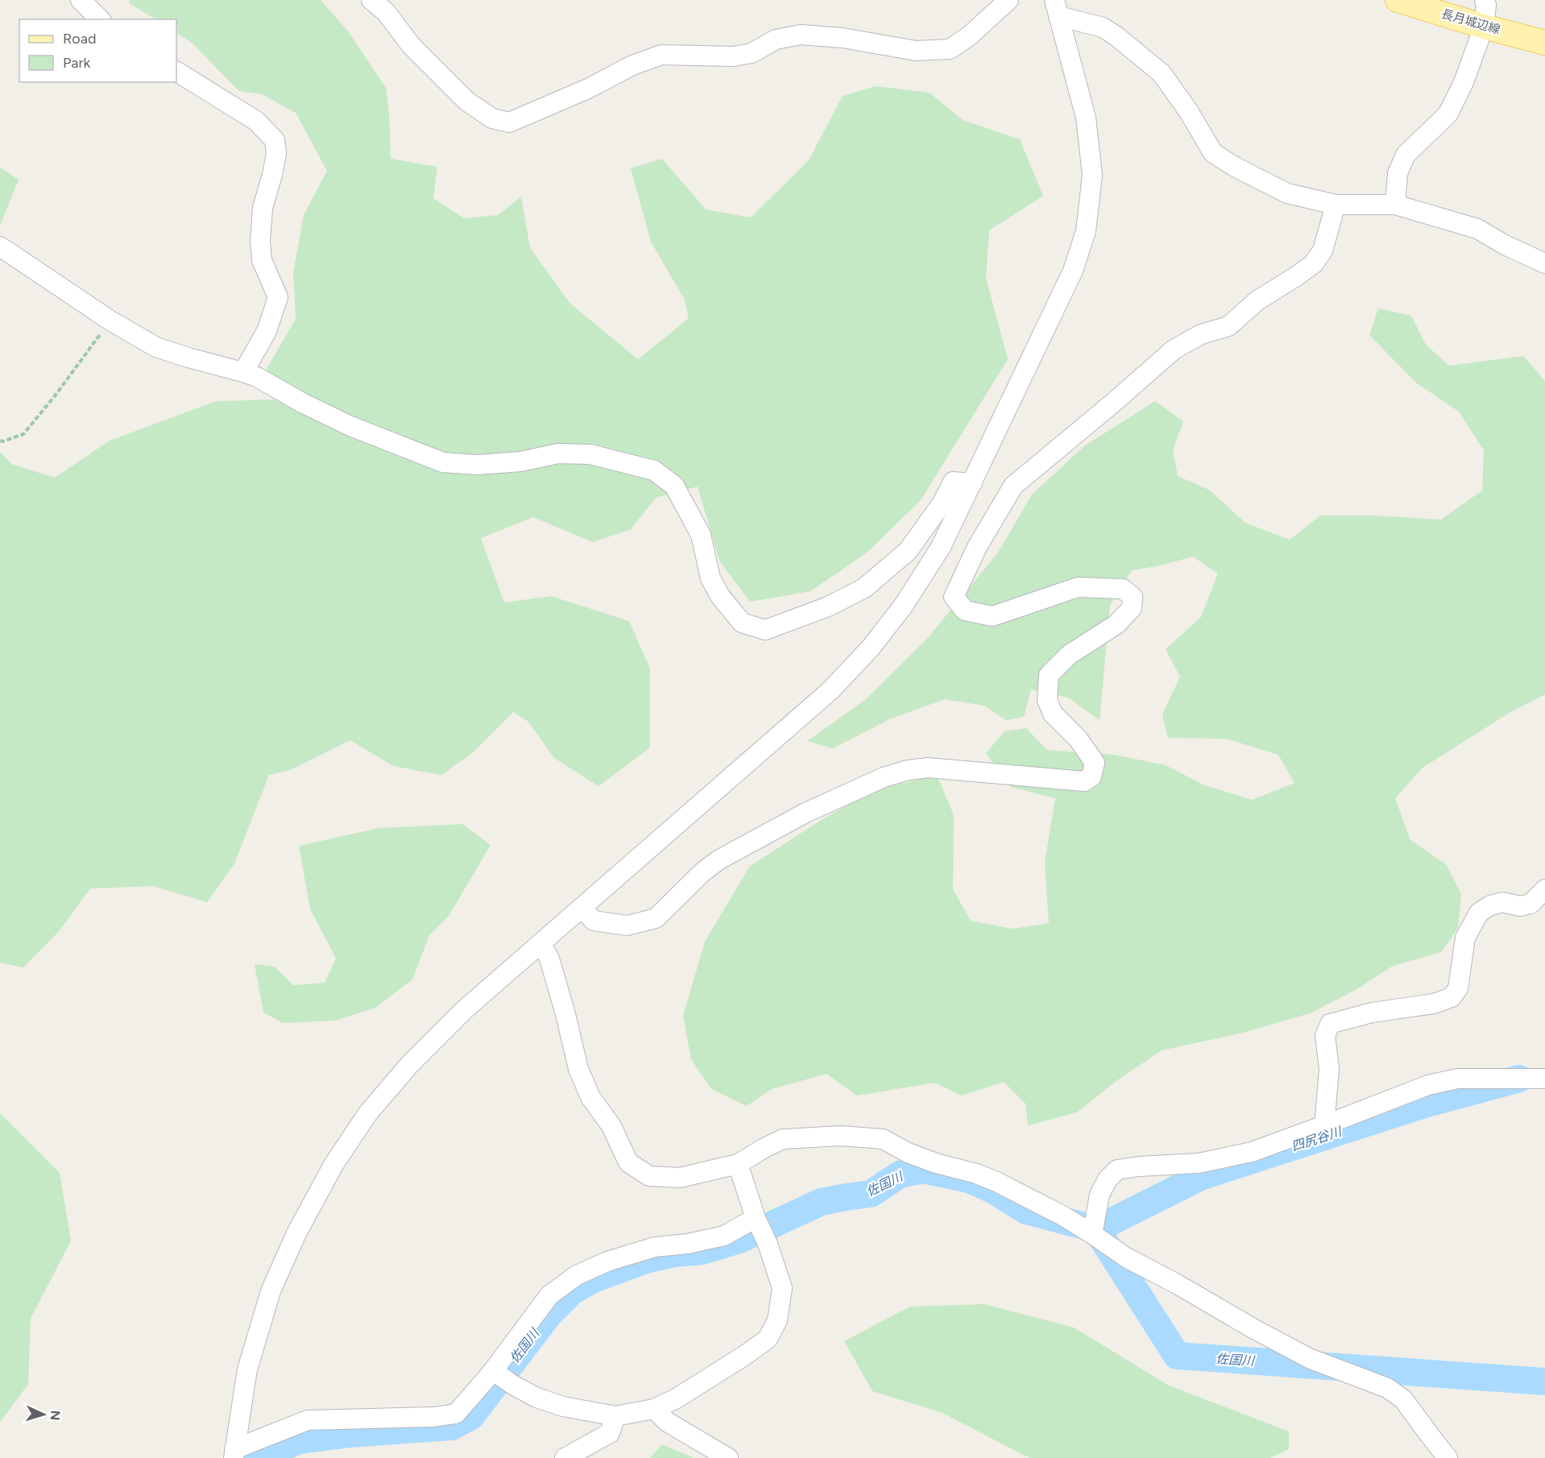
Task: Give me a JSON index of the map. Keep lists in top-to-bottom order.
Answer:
{
  "streets": {
    "main road": ["長月城辺線"]
  },
  "water": ["四尻谷川", "佐国川"],
  "legend": ["Road", "Park"],
  "north": "right"
}
